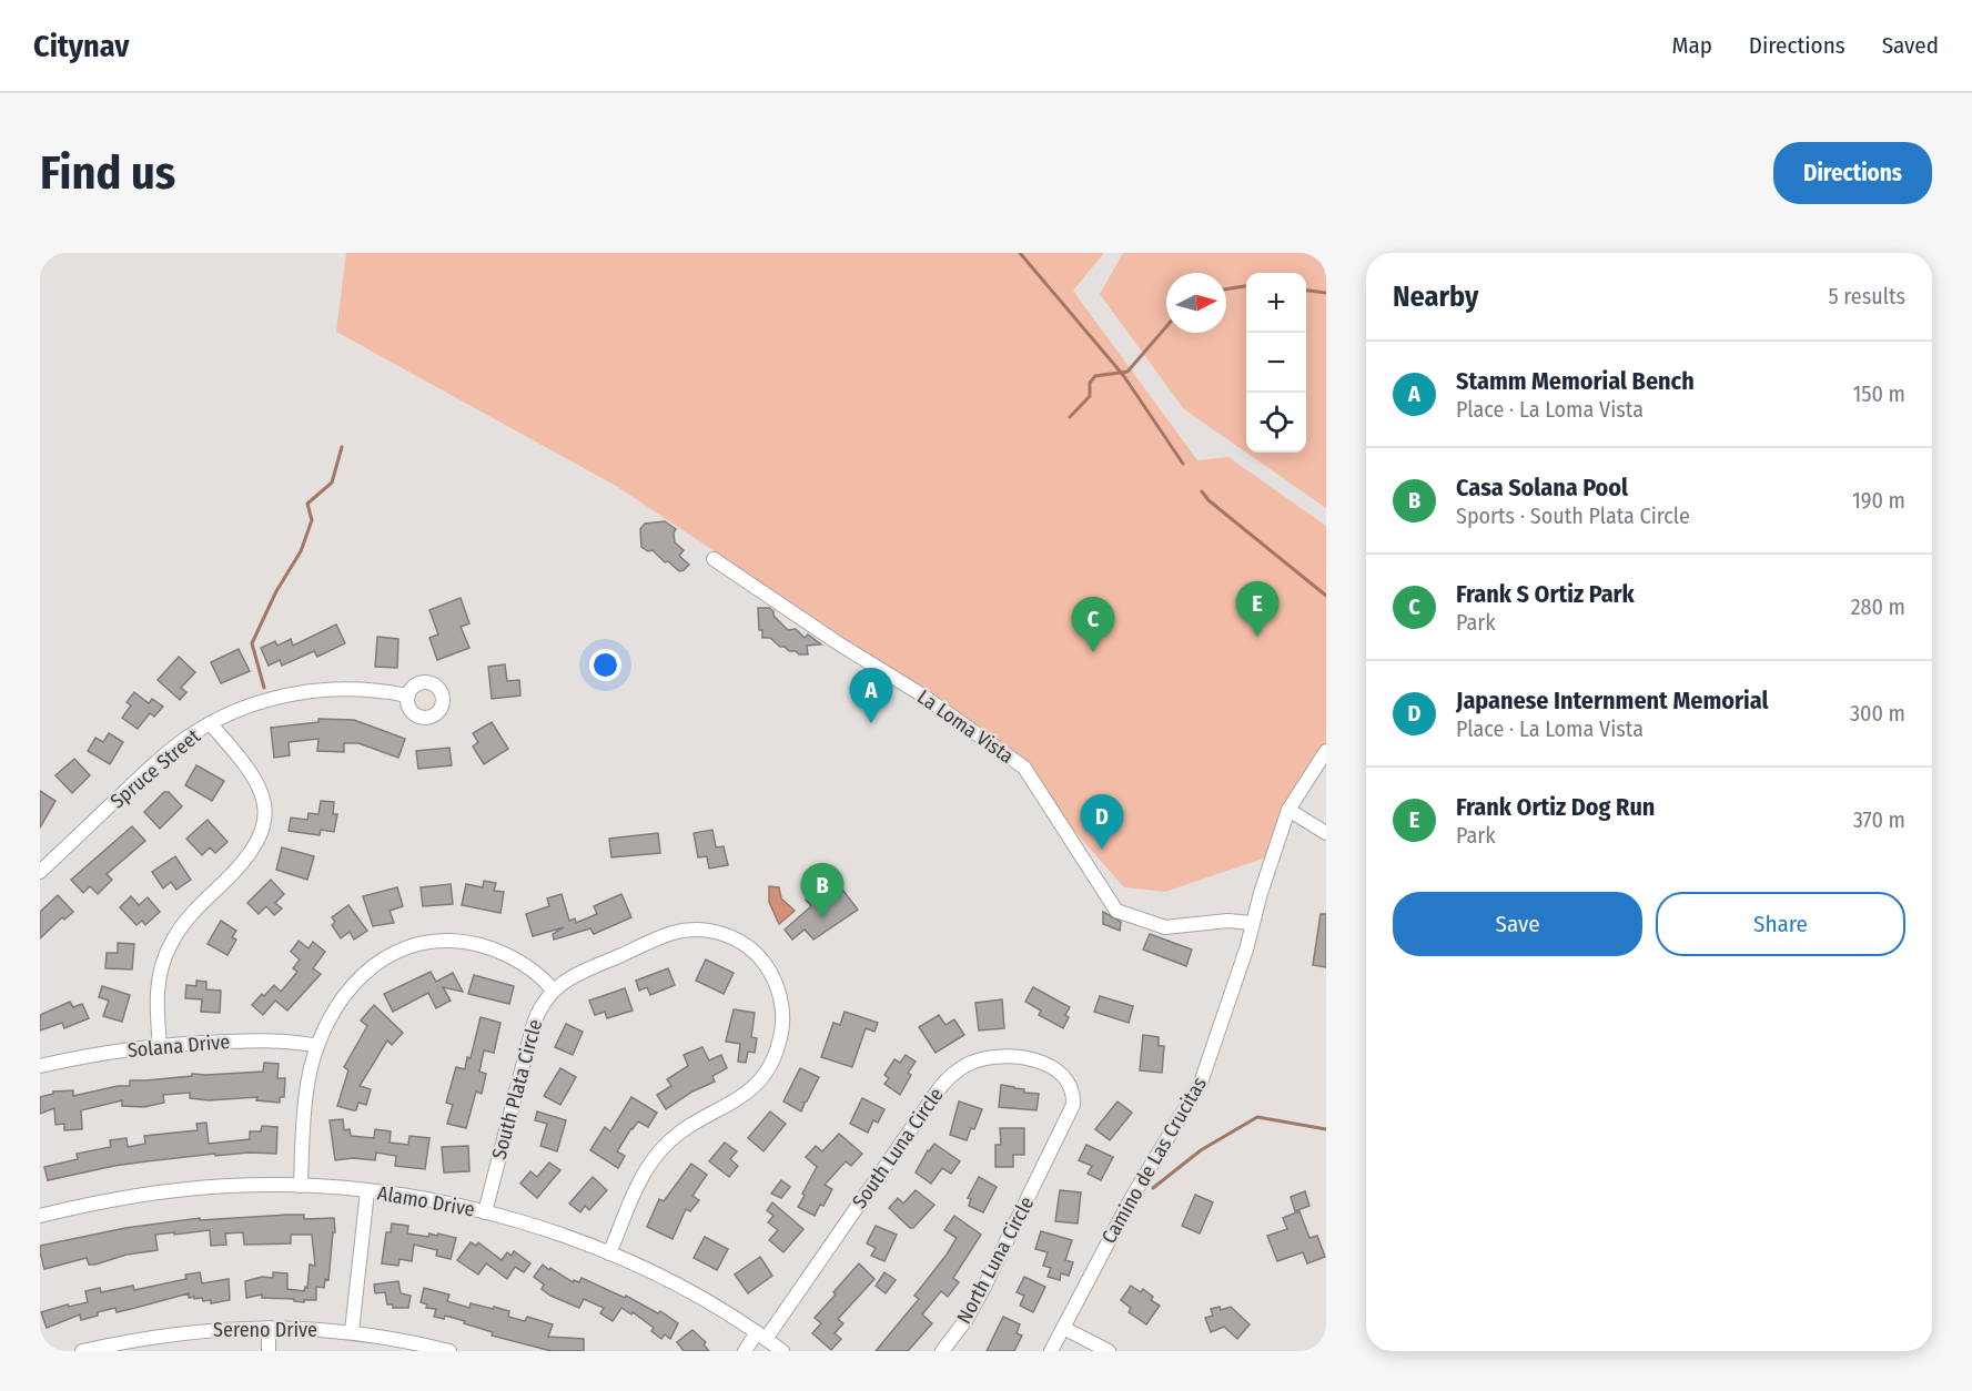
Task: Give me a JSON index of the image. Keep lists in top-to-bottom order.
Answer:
{
  "streets": {
    "street": [
      "La Loma Vista",
      "Spruce Street",
      "Solana Drive",
      "South Plata Circle",
      "South Luna Circle",
      "Camino de Las Crucitas",
      "Alamo Drive",
      "North Luna Circle",
      "Sereno Drive"
    ]
  },
  "crossings": [
    ["La Loma Vista", "Camino de Las Crucitas"],
    ["South Plata Circle", "Alamo Drive"],
    ["South Luna Circle", "Alamo Drive"],
    ["South Luna Circle", "North Luna Circle"]
  ],
  "north": "right",
  "page": {
    "header": "Citynav",
    "nav": ["Map", "Directions", "Saved"],
    "buttons": [
      "Directions",
      ["Save", "Share"]
    ],
    "title": "Find us",
    "heading": ["Nearby", "5 results"],
    "map_buttons": ["+", "−"],
    "list": [
      {
        "mark": "A",
        "name": "Stamm Memorial Bench",
        "note": "Place · La Loma Vista",
        "value": "150 m"
      },
      {
        "mark": "B",
        "name": "Casa Solana Pool",
        "note": "Sports · South Plata Circle",
        "value": "190 m"
      },
      {
        "mark": "C",
        "name": "Frank S Ortiz Park",
        "note": "Park",
        "value": "280 m"
      },
      {
        "mark": "D",
        "name": "Japanese Internment Memorial",
        "note": "Place · La Loma Vista",
        "value": "300 m"
      },
      {
        "mark": "E",
        "name": "Frank Ortiz Dog Run",
        "note": "Park",
        "value": "370 m"
      }
    ],
    "pins": [
      "E",
      "C",
      "A",
      "D",
      "B"
    ]
  }
}
